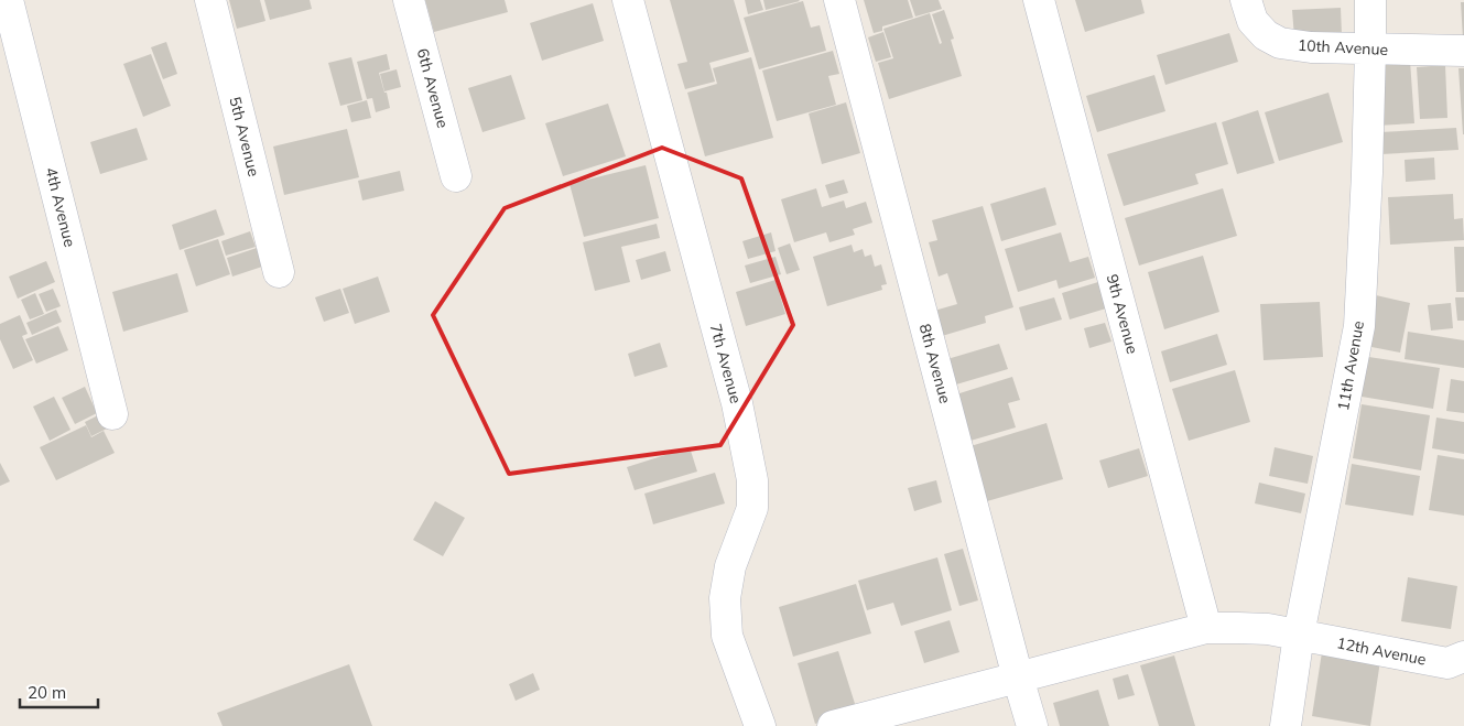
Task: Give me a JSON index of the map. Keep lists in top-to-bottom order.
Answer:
{
  "streets": {
    "street": [
      "10th Avenue",
      "6th Avenue",
      "5th Avenue",
      "4th Avenue",
      "9th Avenue",
      "7th Avenue",
      "8th Avenue",
      "11th Avenue",
      "12th Avenue"
    ]
  },
  "crossings": [
    ["10th Avenue", "11th Avenue"],
    ["9th Avenue", "12th Avenue"],
    ["8th Avenue", "12th Avenue"],
    ["11th Avenue", "12th Avenue"]
  ],
  "scale_bar": "20 m"
}
